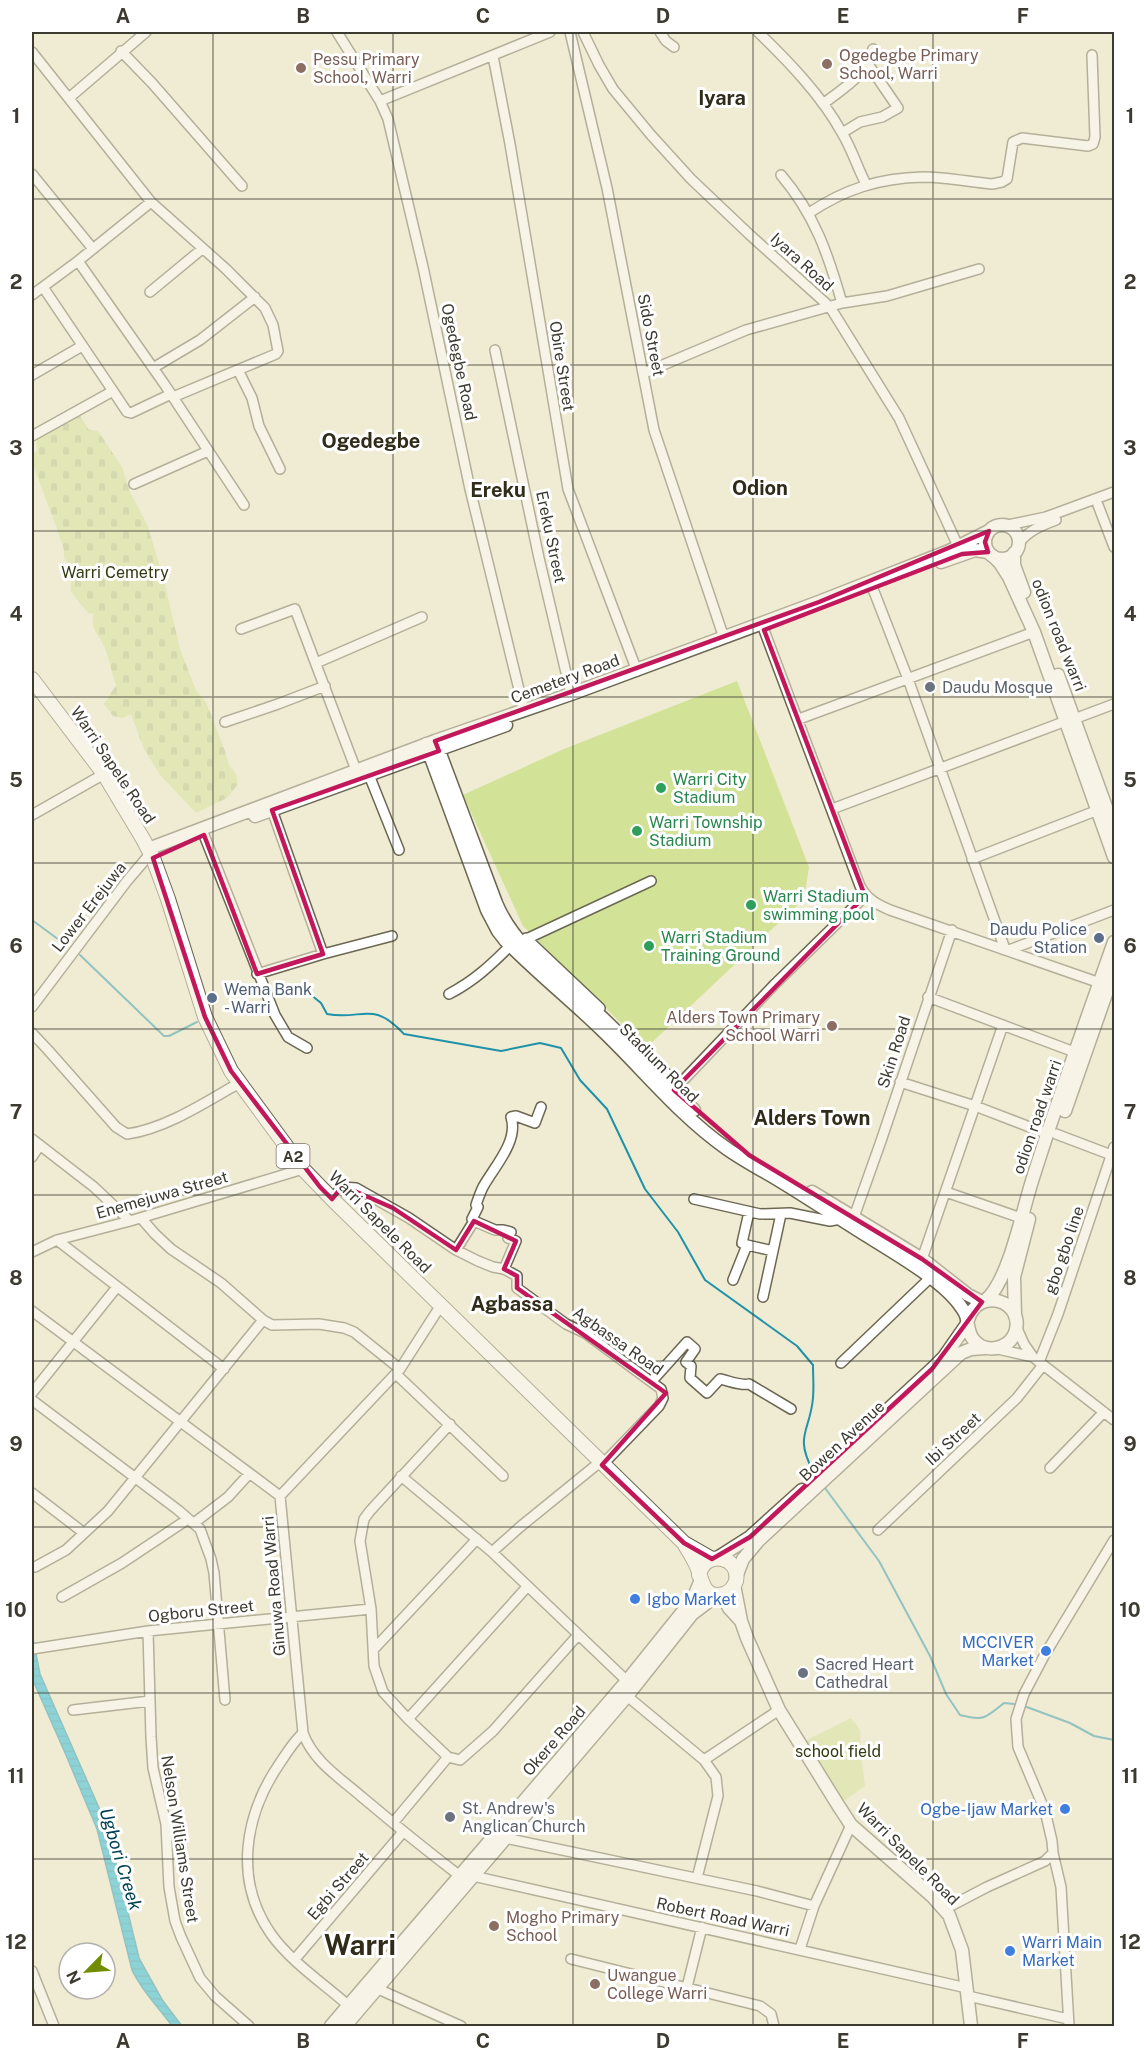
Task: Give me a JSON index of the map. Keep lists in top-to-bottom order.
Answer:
{
  "streets": {
    "highway": ["Warri Sapele Road", "A2"],
    "main road": [
      "odion road warri",
      "Cemetery Road",
      "Stadium Road",
      "Bowen Avenue",
      "Okere Road"
    ],
    "street": [
      "Iyara Road",
      "Sido Street",
      "Ogedegbe Road",
      "Obire Street",
      "Ereku Street",
      "Lower Erejuwa",
      "Skin Road",
      "Enemejuwa Street",
      "gbo gbo line",
      "Agbassa Road",
      "Ibi Street",
      "Ginuwa Road Warri",
      "Ogboru Street",
      "Nelson Williams Street",
      "Egbi Street",
      "Robert Road Warri"
    ]
  },
  "crossings": [
    ["Iyara Road", "Cemetery Road"],
    ["Sido Street", "Cemetery Road"],
    ["Ogedegbe Road", "Cemetery Road"],
    ["Obire Street", "Cemetery Road"],
    ["Ereku Street", "Cemetery Road"],
    ["odion road warri", "Cemetery Road"],
    ["odion road warri", "Stadium Road"],
    ["odion road warri", "Bowen Avenue"],
    ["Cemetery Road", "Warri Sapele Road"],
    ["Cemetery Road", "Lower Erejuwa"],
    ["Cemetery Road", "Stadium Road"],
    ["Warri Sapele Road", "Lower Erejuwa"],
    ["Warri Sapele Road", "Enemejuwa Street"],
    ["Warri Sapele Road", "Agbassa Road"],
    ["Warri Sapele Road", "Bowen Avenue"],
    ["Warri Sapele Road", "Okere Road"],
    ["Warri Sapele Road", "Robert Road Warri"],
    ["Skin Road", "Stadium Road"],
    ["Stadium Road", "Bowen Avenue"],
    ["gbo gbo line", "Ibi Street"],
    ["Bowen Avenue", "Okere Road"],
    ["Ginuwa Road Warri", "Ogboru Street"],
    ["Ginuwa Road Warri", "Okere Road"],
    ["Ginuwa Road Warri", "Egbi Street"],
    ["Ogboru Street", "Nelson Williams Street"],
    ["Okere Road", "Robert Road Warri"]
  ],
  "districts": [
    "Iyara",
    "Ogedegbe",
    "Odion",
    "Ereku",
    "Alders Town",
    "Agbassa",
    "Warri"
  ],
  "water": ["Ugbori Creek"],
  "parks": ["Warri Cemetry", "school field"],
  "places": [
    "Ogedegbe Primary School, Warri",
    "Pessu Primary School, Warri",
    "Daudu Mosque",
    "Warri City Stadium",
    "Warri Township Stadium",
    "Warri Stadium swimming pool",
    "Daudu Police Station",
    "Warri Stadium Training Ground",
    "Wema Bank - Warri",
    "Alders Town Primary School Warri",
    "Igbo Market",
    "MCCIVER Market",
    "Sacred Heart Cathedral",
    "Ogbe-Ijaw Market",
    "St. Andrew's Anglican Church",
    "Mogho Primary School",
    "Warri Main Market",
    "Uwangue College Warri"
  ],
  "north": "bottom left",
  "grid": {
    "columns": [
      "A",
      "B",
      "C",
      "D",
      "E",
      "F"
    ],
    "rows": [
      "1",
      "2",
      "3",
      "4",
      "5",
      "6",
      "7",
      "8",
      "9",
      "10",
      "11",
      "12"
    ]
  }
}
